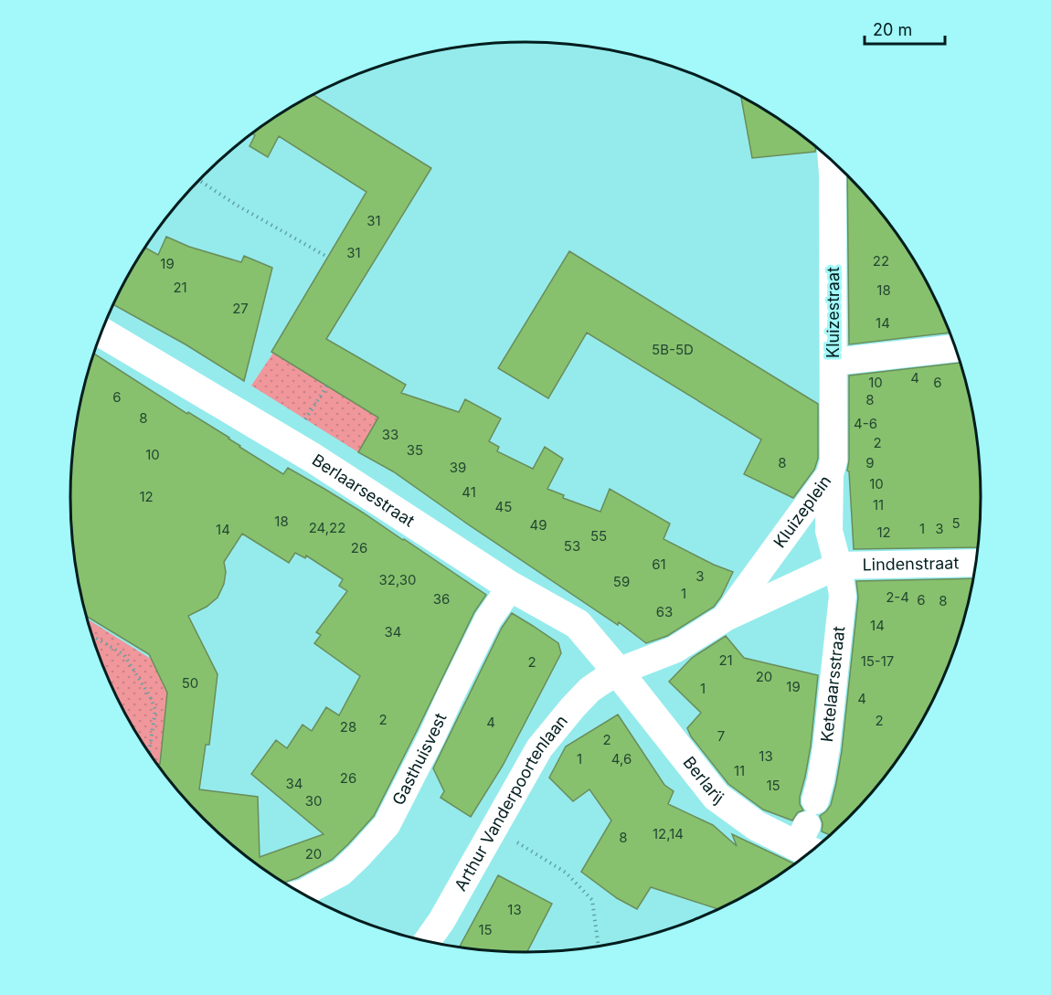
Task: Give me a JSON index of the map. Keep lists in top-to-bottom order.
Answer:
{
  "streets": {
    "street": [
      "Kluizestraat",
      "Berlaarsestraat",
      "Kluizeplein",
      "Lindenstraat",
      "Ketelaarsstraat",
      "Gasthuisvest",
      "Berlarij",
      "Arthur Vanderpoortenlaan"
    ]
  },
  "crossings": [
    ["Kluizestraat", "Kluizeplein"],
    ["Berlaarsestraat", "Kluizeplein"],
    ["Berlaarsestraat", "Gasthuisvest"],
    ["Berlaarsestraat", "Berlarij"],
    ["Berlaarsestraat", "Arthur Vanderpoortenlaan"],
    ["Kluizeplein", "Lindenstraat"],
    ["Kluizeplein", "Ketelaarsstraat"],
    ["Kluizeplein", "Berlarij"],
    ["Kluizeplein", "Arthur Vanderpoortenlaan"],
    ["Lindenstraat", "Ketelaarsstraat"],
    ["Ketelaarsstraat", "Berlarij"],
    ["Berlarij", "Arthur Vanderpoortenlaan"]
  ],
  "house_numbers": [
    "31",
    "31",
    "22",
    "19",
    "21",
    "18",
    "27",
    "14",
    "5B-5D",
    "4",
    "10",
    "6",
    "6",
    "8",
    "8",
    "4-6",
    "33",
    "2",
    "35",
    "10",
    "8",
    "9",
    "39",
    "10",
    "41",
    "12",
    "11",
    "45",
    "18",
    "5",
    "49",
    "24,22",
    "1",
    "3",
    "14",
    "12",
    "55",
    "53",
    "26",
    "61",
    "3",
    "32,30",
    "59",
    "1",
    "2-4",
    "36",
    "6",
    "8",
    "63",
    "14",
    "34",
    "21",
    "15-17",
    "2",
    "20",
    "50",
    "19",
    "1",
    "4",
    "2",
    "2",
    "4",
    "28",
    "7",
    "2",
    "13",
    "1",
    "4,6",
    "11",
    "26",
    "34",
    "15",
    "30",
    "12,14",
    "8",
    "20",
    "13",
    "15"
  ],
  "scale_bar": "20 m"
}
